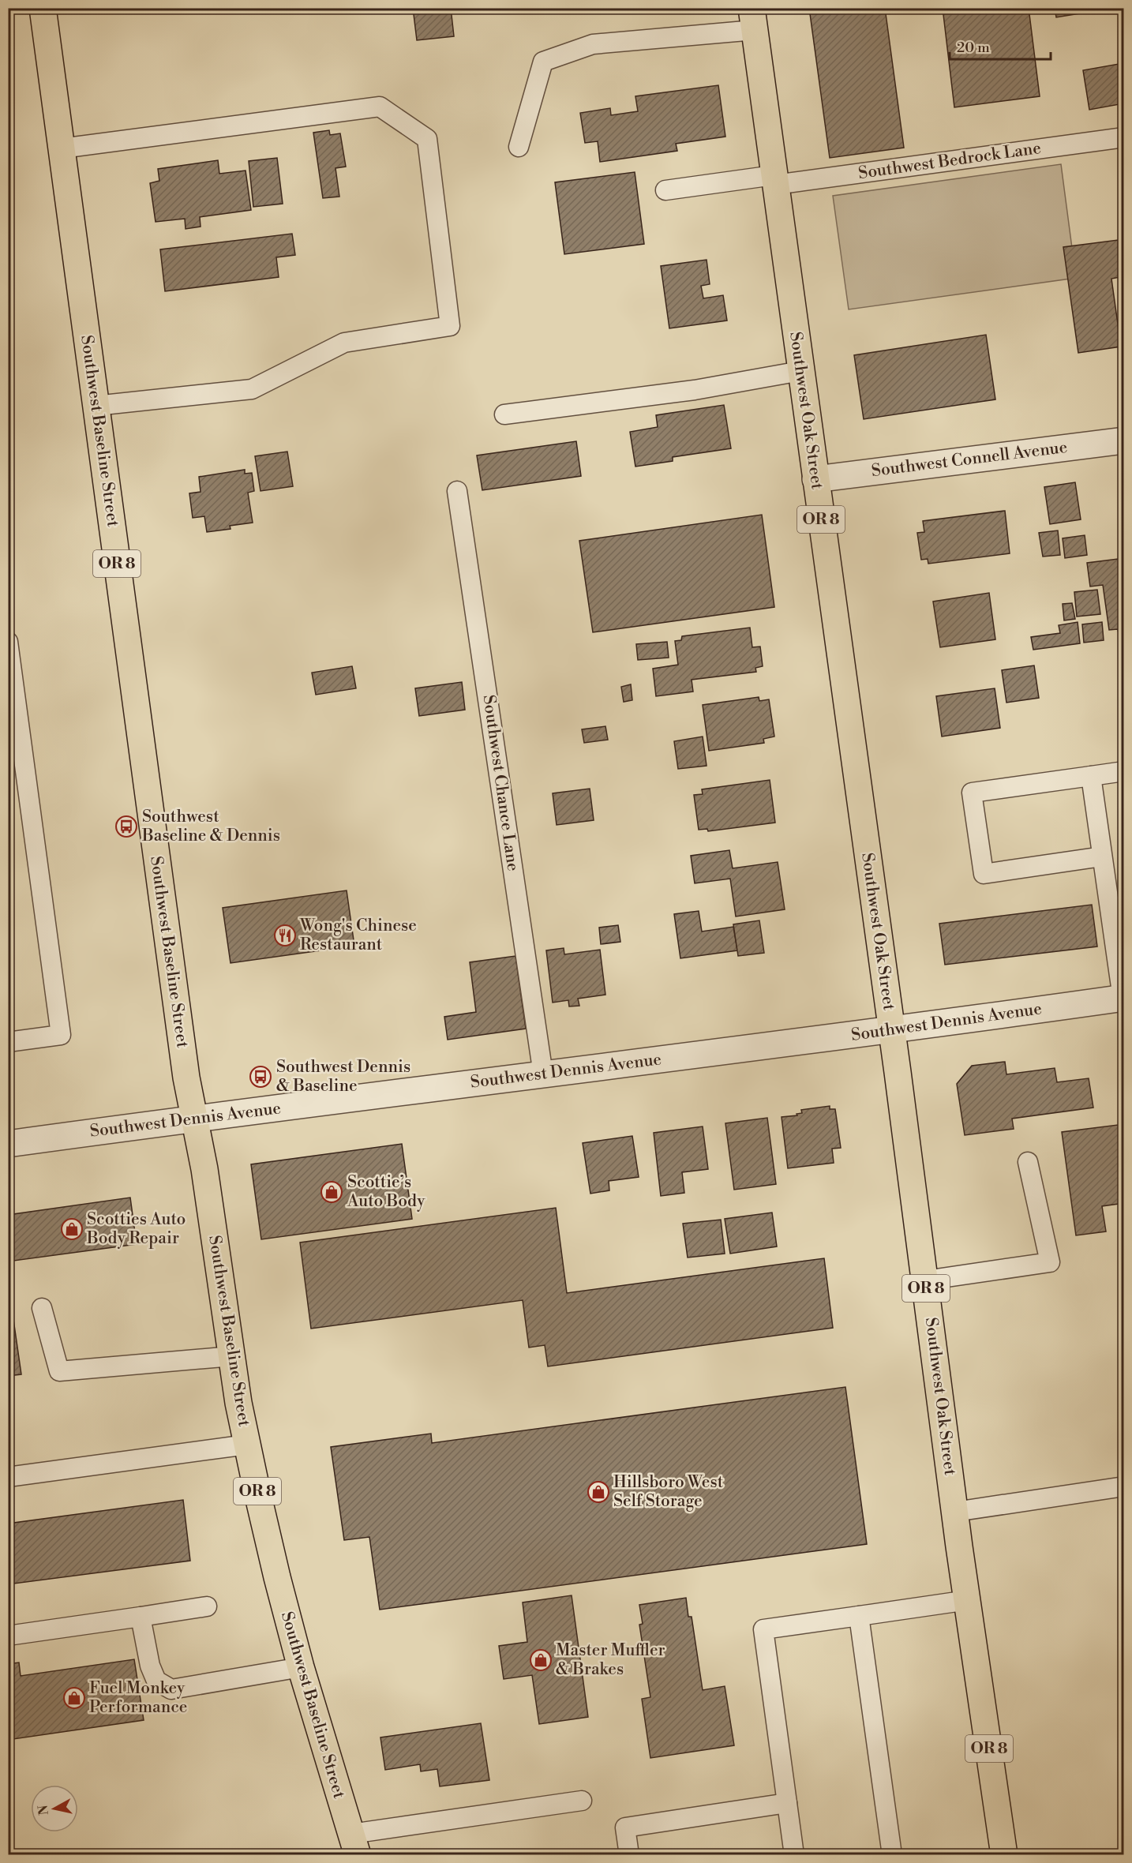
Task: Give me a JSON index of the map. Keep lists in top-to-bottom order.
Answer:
{
  "streets": {
    "highway": ["Southwest Oak Street", "Southwest Baseline Street", "OR 8"],
    "street": ["Southwest Connell Avenue", "Southwest Dennis Avenue"],
    "lane": ["Southwest Bedrock Lane", "Southwest Chance Lane"]
  },
  "crossings": [
    ["Southwest Bedrock Lane", "Southwest Oak Street"],
    ["Southwest Oak Street", "Southwest Connell Avenue"],
    ["Southwest Oak Street", "Southwest Dennis Avenue"],
    ["Southwest Baseline Street", "Southwest Dennis Avenue"],
    ["Southwest Chance Lane", "Southwest Dennis Avenue"]
  ],
  "places": {
    "bus stop": ["Southwest Baseline & Dennis", "Southwest Dennis & Baseline"],
    "restaurant": ["Wong's Chinese Restaurant"],
    "shop": [
      "Scottie’s Auto Body",
      "Scotties Auto Body Repair",
      "Hillsboro West Self Storage",
      "Master Muffler & Brakes",
      "Fuel Monkey Performance"
    ]
  },
  "scale_bar": "20 m",
  "north": "left"
}
